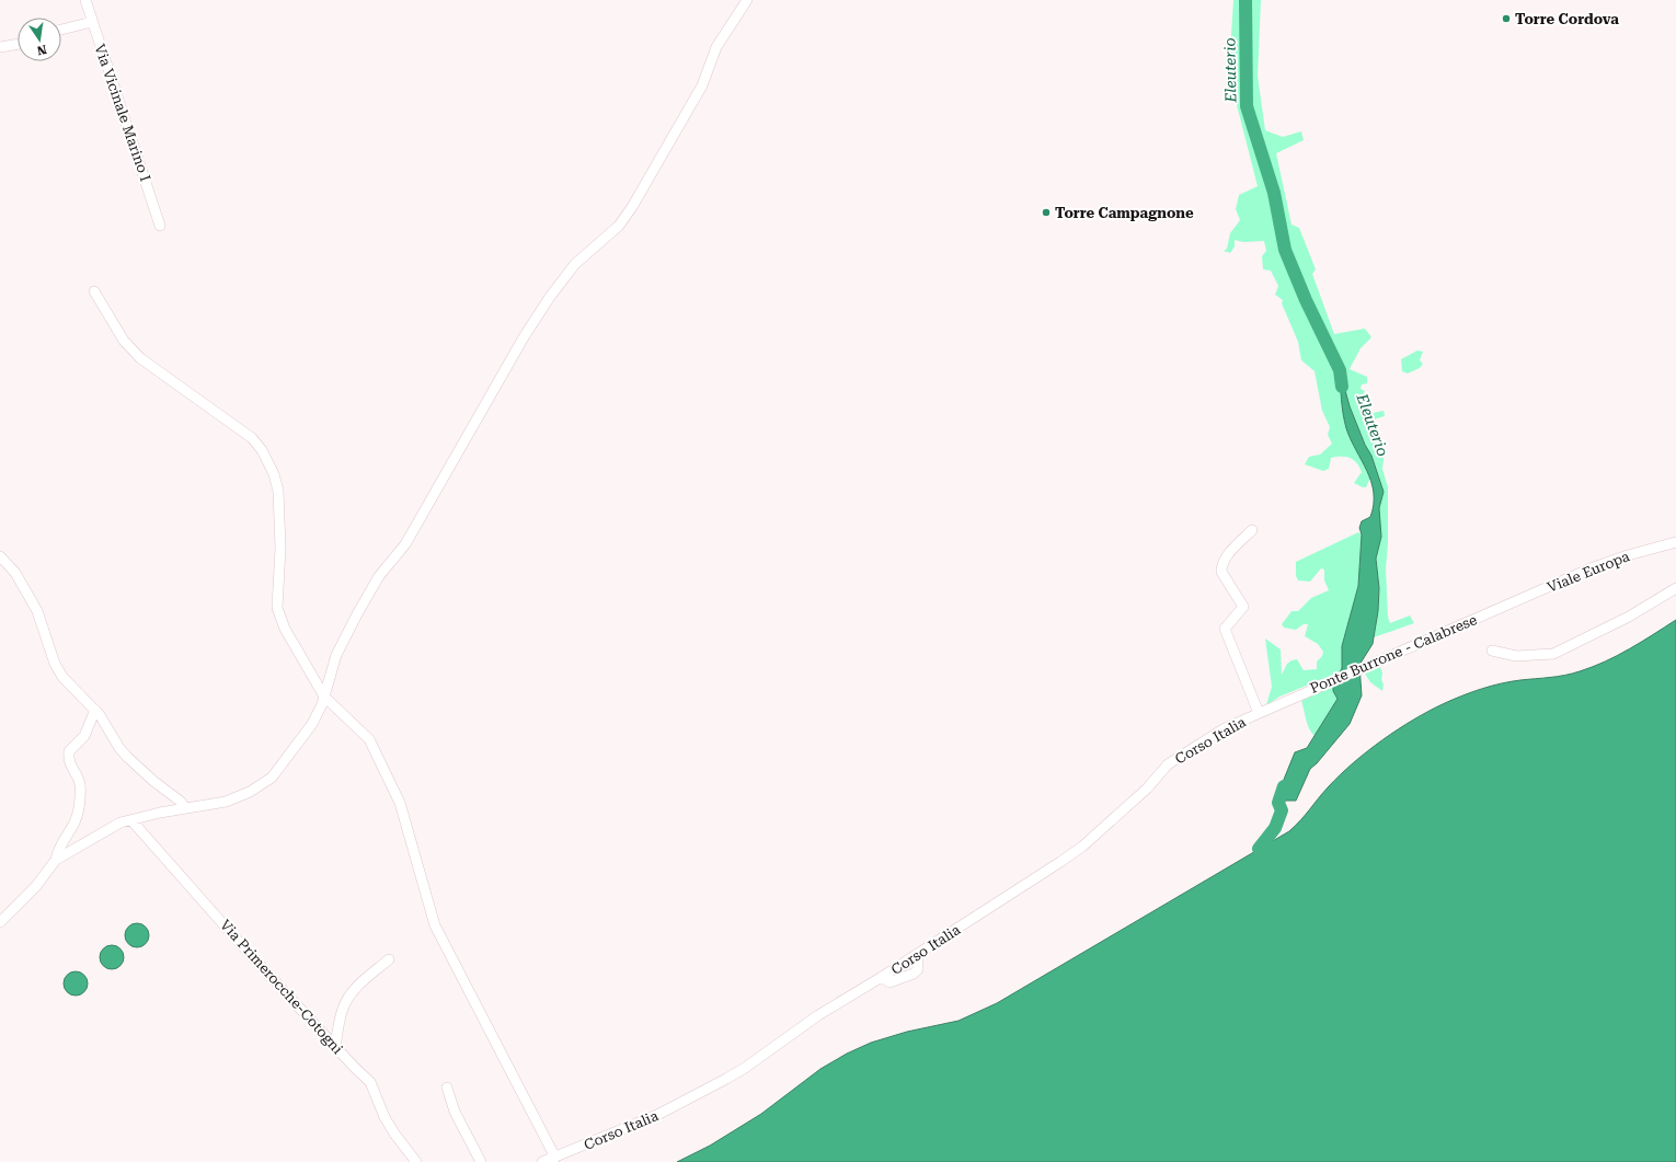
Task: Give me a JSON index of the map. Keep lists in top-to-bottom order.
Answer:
{
  "streets": {
    "street": [
      "Via Vicinale Marino I",
      "Viale Europa",
      "Ponte Burrone - Calabrese",
      "Corso Italia",
      "Via Primerocche-Cotogni"
    ]
  },
  "crossings": [
    ["Viale Europa", "Ponte Burrone - Calabrese"],
    ["Ponte Burrone - Calabrese", "Corso Italia"]
  ],
  "water": ["Eleuterio"],
  "places": ["Torre Cordova", "Torre Campagnone"],
  "north": "bottom"
}
